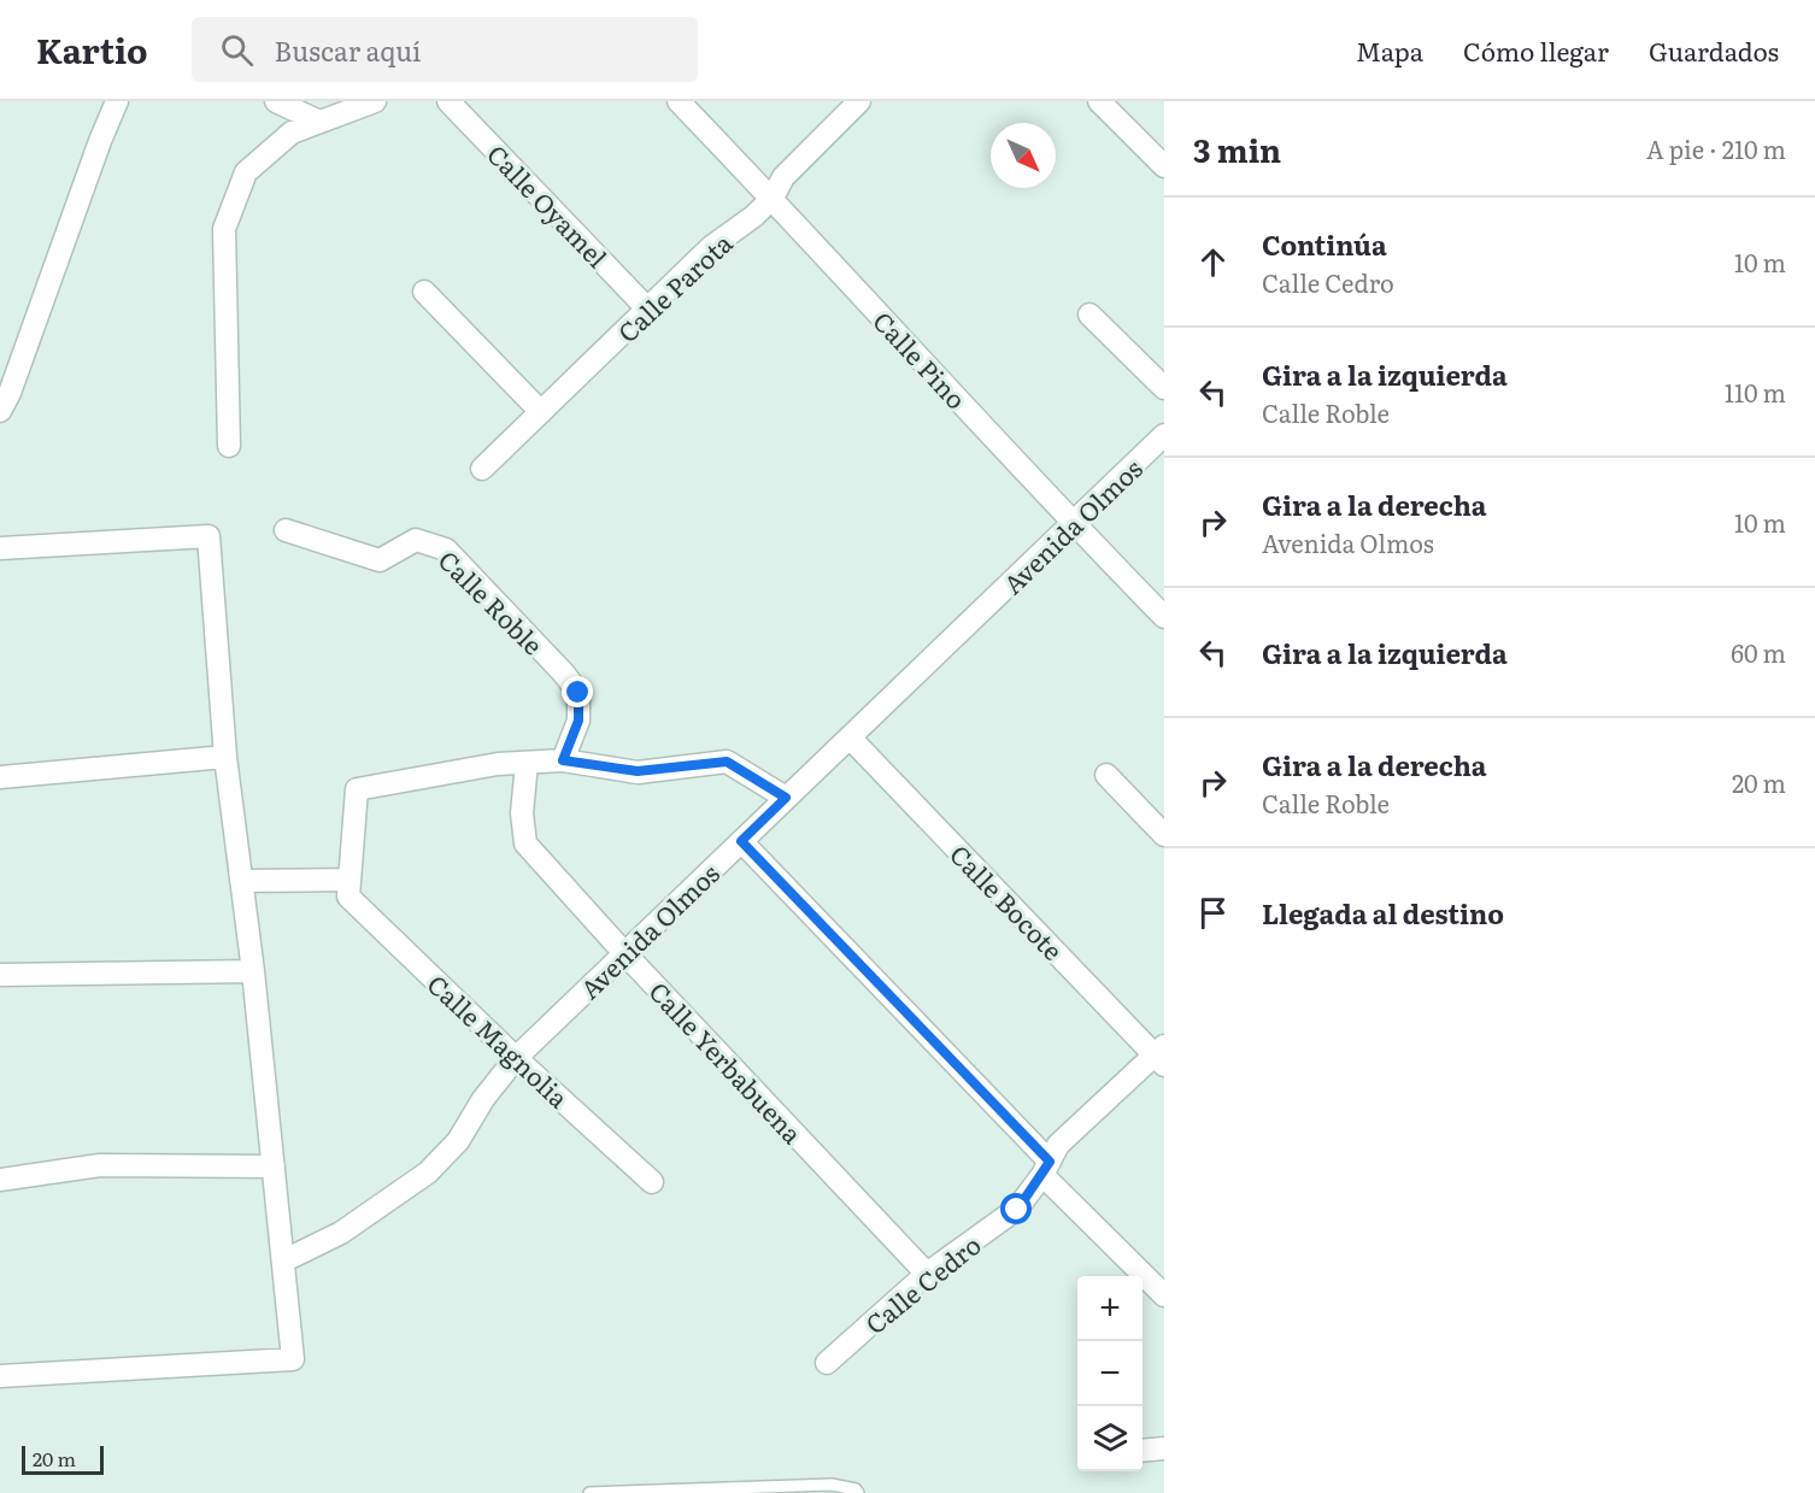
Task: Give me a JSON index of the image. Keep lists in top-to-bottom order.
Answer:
{
  "streets": {
    "street": [
      "Calle Oyamel",
      "Calle Parota",
      "Calle Pino",
      "Avenida Olmos",
      "Calle Roble",
      "Calle Bocote",
      "Calle Magnolia",
      "Calle Yerbabuena",
      "Calle Cedro"
    ]
  },
  "crossings": [
    ["Calle Oyamel", "Calle Parota"],
    ["Calle Parota", "Calle Pino"],
    ["Calle Pino", "Avenida Olmos"],
    ["Avenida Olmos", "Calle Bocote"],
    ["Avenida Olmos", "Calle Magnolia"],
    ["Avenida Olmos", "Calle Yerbabuena"],
    ["Calle Bocote", "Calle Cedro"],
    ["Calle Yerbabuena", "Calle Cedro"]
  ],
  "scale_bar": "20 m",
  "north": "bottom right",
  "page": {
    "header": "Kartio",
    "search": "Buscar aquí",
    "nav": ["Mapa", "Cómo llegar", "Guardados"],
    "heading": ["3 min", "A pie · 210 m"],
    "list": [
      ["Continúa", "Calle Cedro", "10 m"],
      ["Gira a la izquierda", "Calle Roble", "110 m"],
      ["Gira a la derecha", "Avenida Olmos", "10 m"],
      ["Gira a la izquierda", "60 m"],
      ["Gira a la derecha", "Calle Roble", "20 m"],
      "Llegada al destino"
    ],
    "map_buttons": ["+", "−"],
    "scale": "20 m"
  }
}
